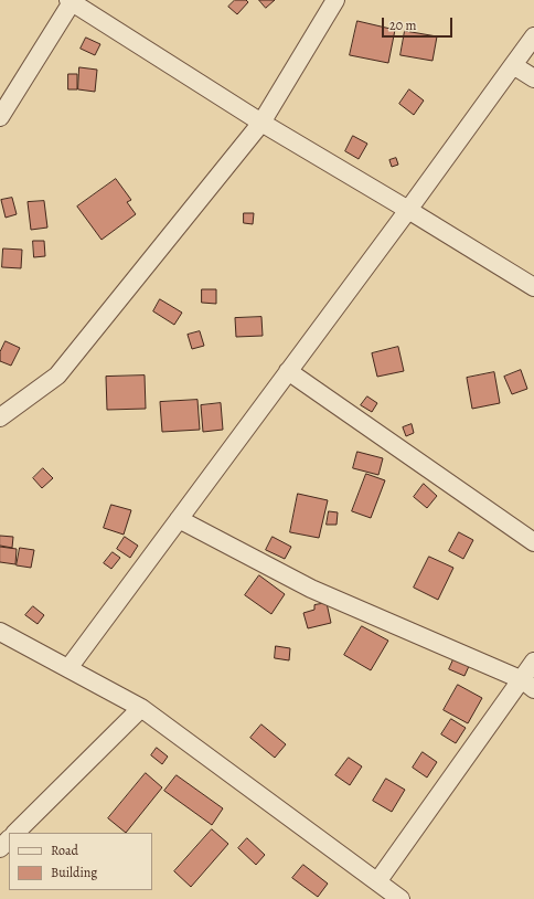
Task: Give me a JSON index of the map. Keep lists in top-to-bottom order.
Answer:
{
  "legend": ["Road", "Building"],
  "scale_bar": "20 m"
}
